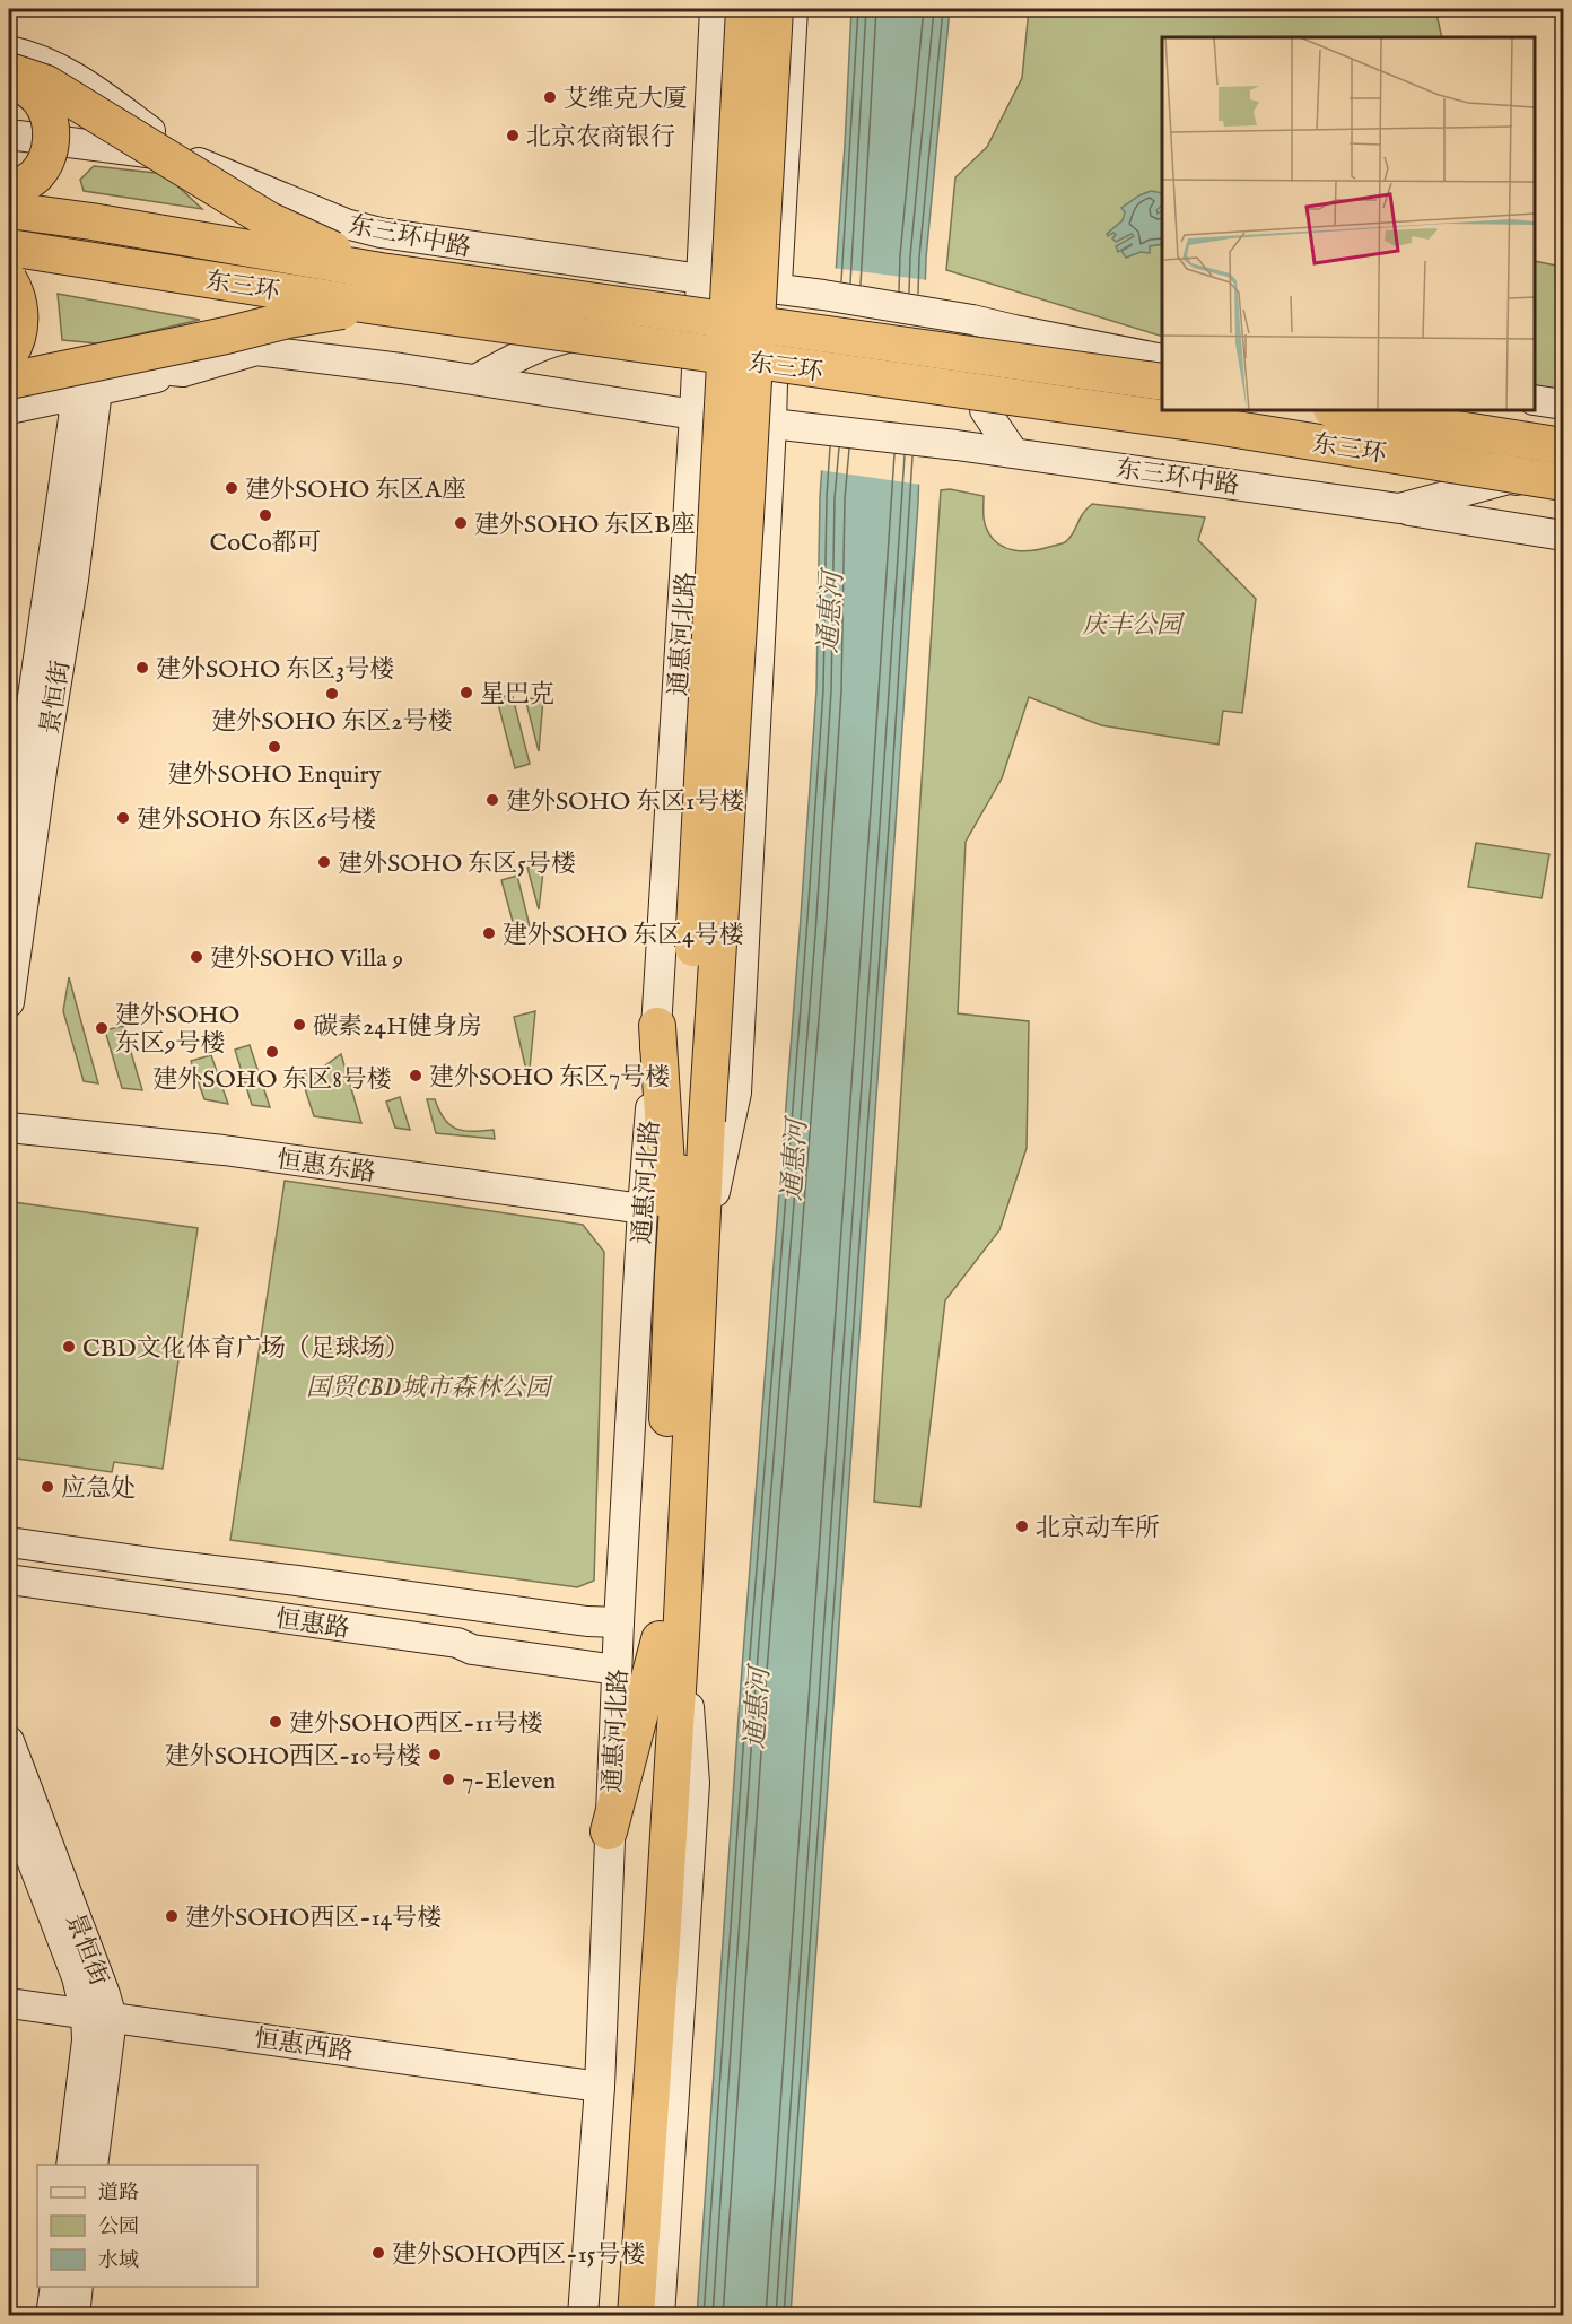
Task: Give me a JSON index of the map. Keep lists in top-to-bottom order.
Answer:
{
  "streets": {
    "highway": ["东三环", "通惠河北路"],
    "street": [
      "东三环中路",
      "景恒街",
      "恒惠东路",
      "恒惠路",
      "恒惠西路"
    ]
  },
  "crossings": [
    ["东三环中路", "通惠河北路"],
    ["通惠河北路", "恒惠东路"],
    ["通惠河北路", "恒惠路"],
    ["通惠河北路", "恒惠西路"],
    ["景恒街", "恒惠西路"]
  ],
  "water": ["通惠河"],
  "parks": ["庆丰公园", "国贸CBD城市森林公园"],
  "places": [
    "艾维克大厦",
    "北京农商银行",
    "建外SOHO 东区A座",
    "CoCo都可",
    "建外SOHO 东区B座",
    "建外SOHO 东区3号楼",
    "星巴克",
    "建外SOHO 东区2号楼",
    "建外SOHO Enquiry",
    "建外SOHO 东区1号楼",
    "建外SOHO 东区6号楼",
    "建外SOHO 东区5号楼",
    "建外SOHO 东区4号楼",
    "建外SOHO Villa 9",
    "碳素24H健身房",
    "建外SOHO 东区9号楼",
    "建外SOHO 东区8号楼",
    "建外SOHO 东区7号楼",
    "CBD文化体育广场（足球场）",
    "应急处",
    "北京动车所",
    "建外SOHO西区-11号楼",
    "建外SOHO西区-10号楼",
    "7-Eleven",
    "建外SOHO西区-14号楼",
    "建外SOHO西区-15号楼"
  ],
  "legend": ["道路", "公园", "水域"]
}
